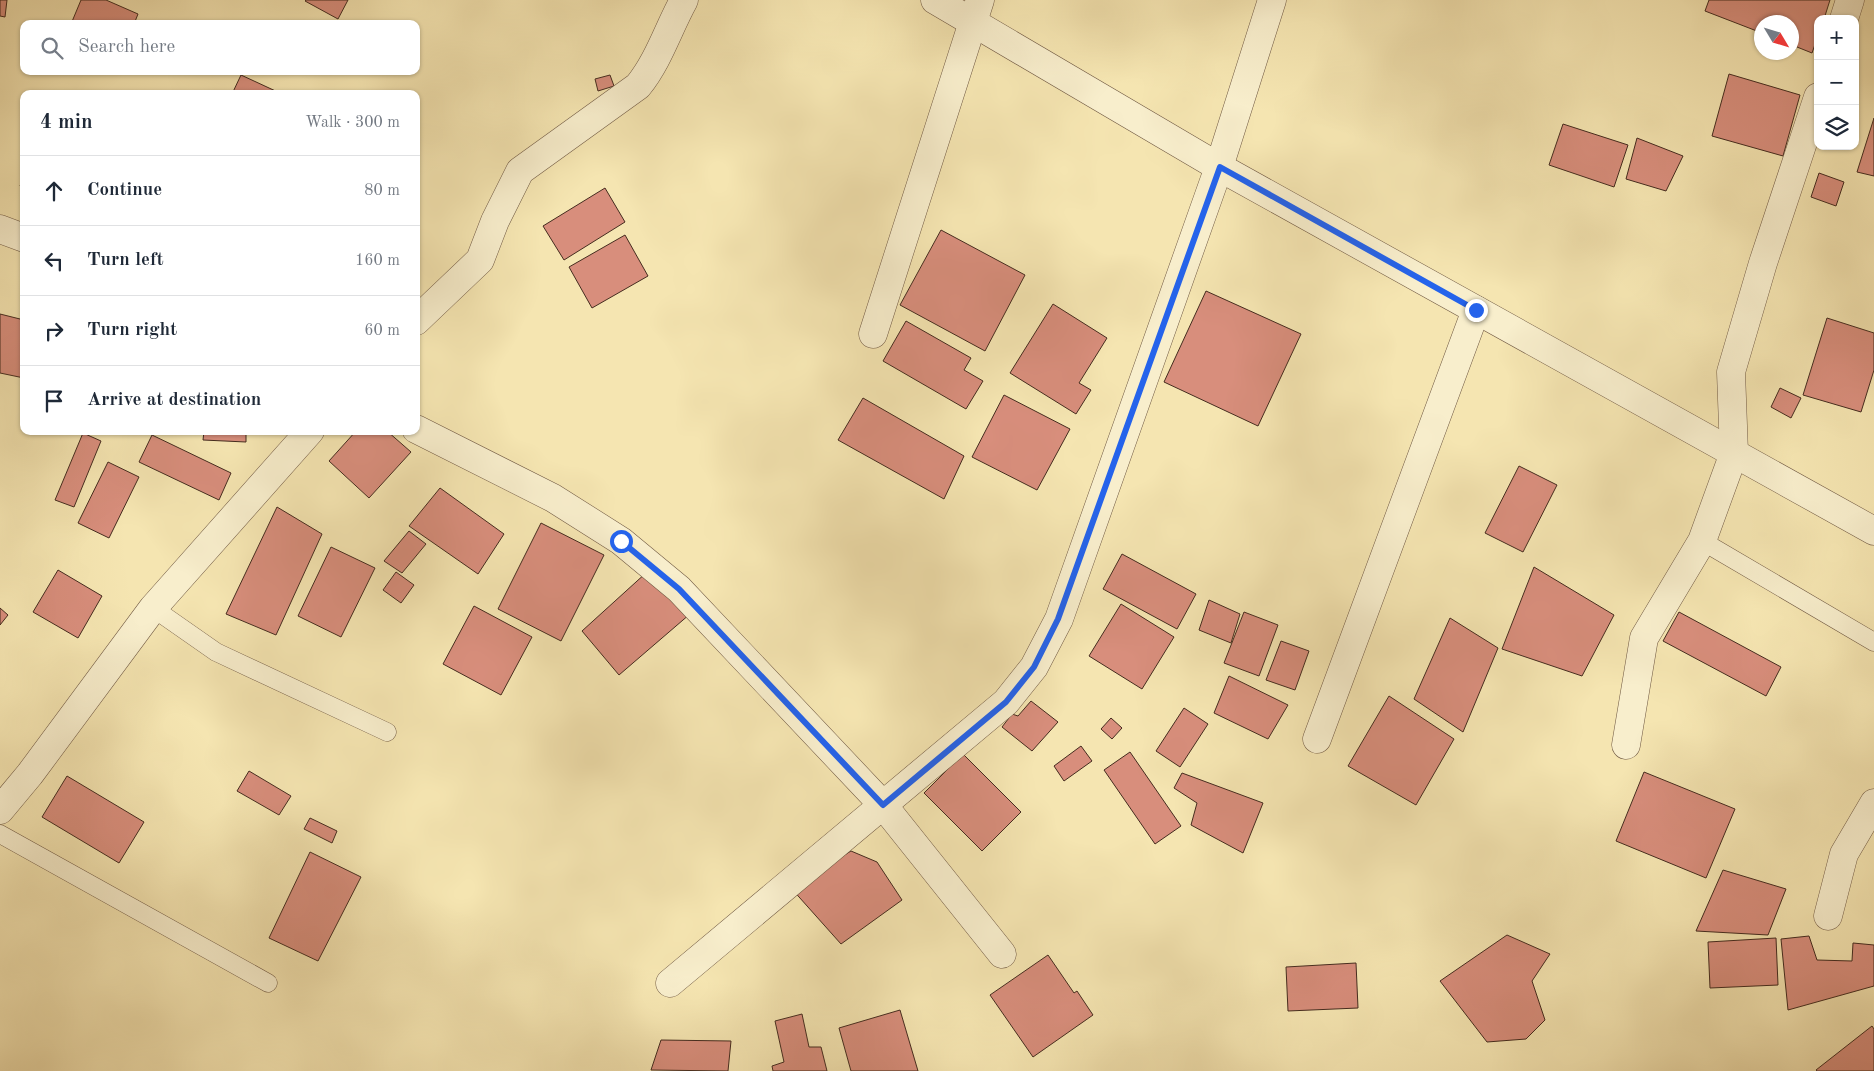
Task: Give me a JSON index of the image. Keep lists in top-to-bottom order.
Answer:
{
  "north": "bottom right",
  "page": {
    "map_buttons": ["+", "−"],
    "search": "Search here",
    "heading": ["4 min", "Walk · 300 m"],
    "list": [
      ["Continue", "80 m"],
      ["Turn left", "160 m"],
      ["Turn right", "60 m"],
      "Arrive at destination"
    ]
  }
}
